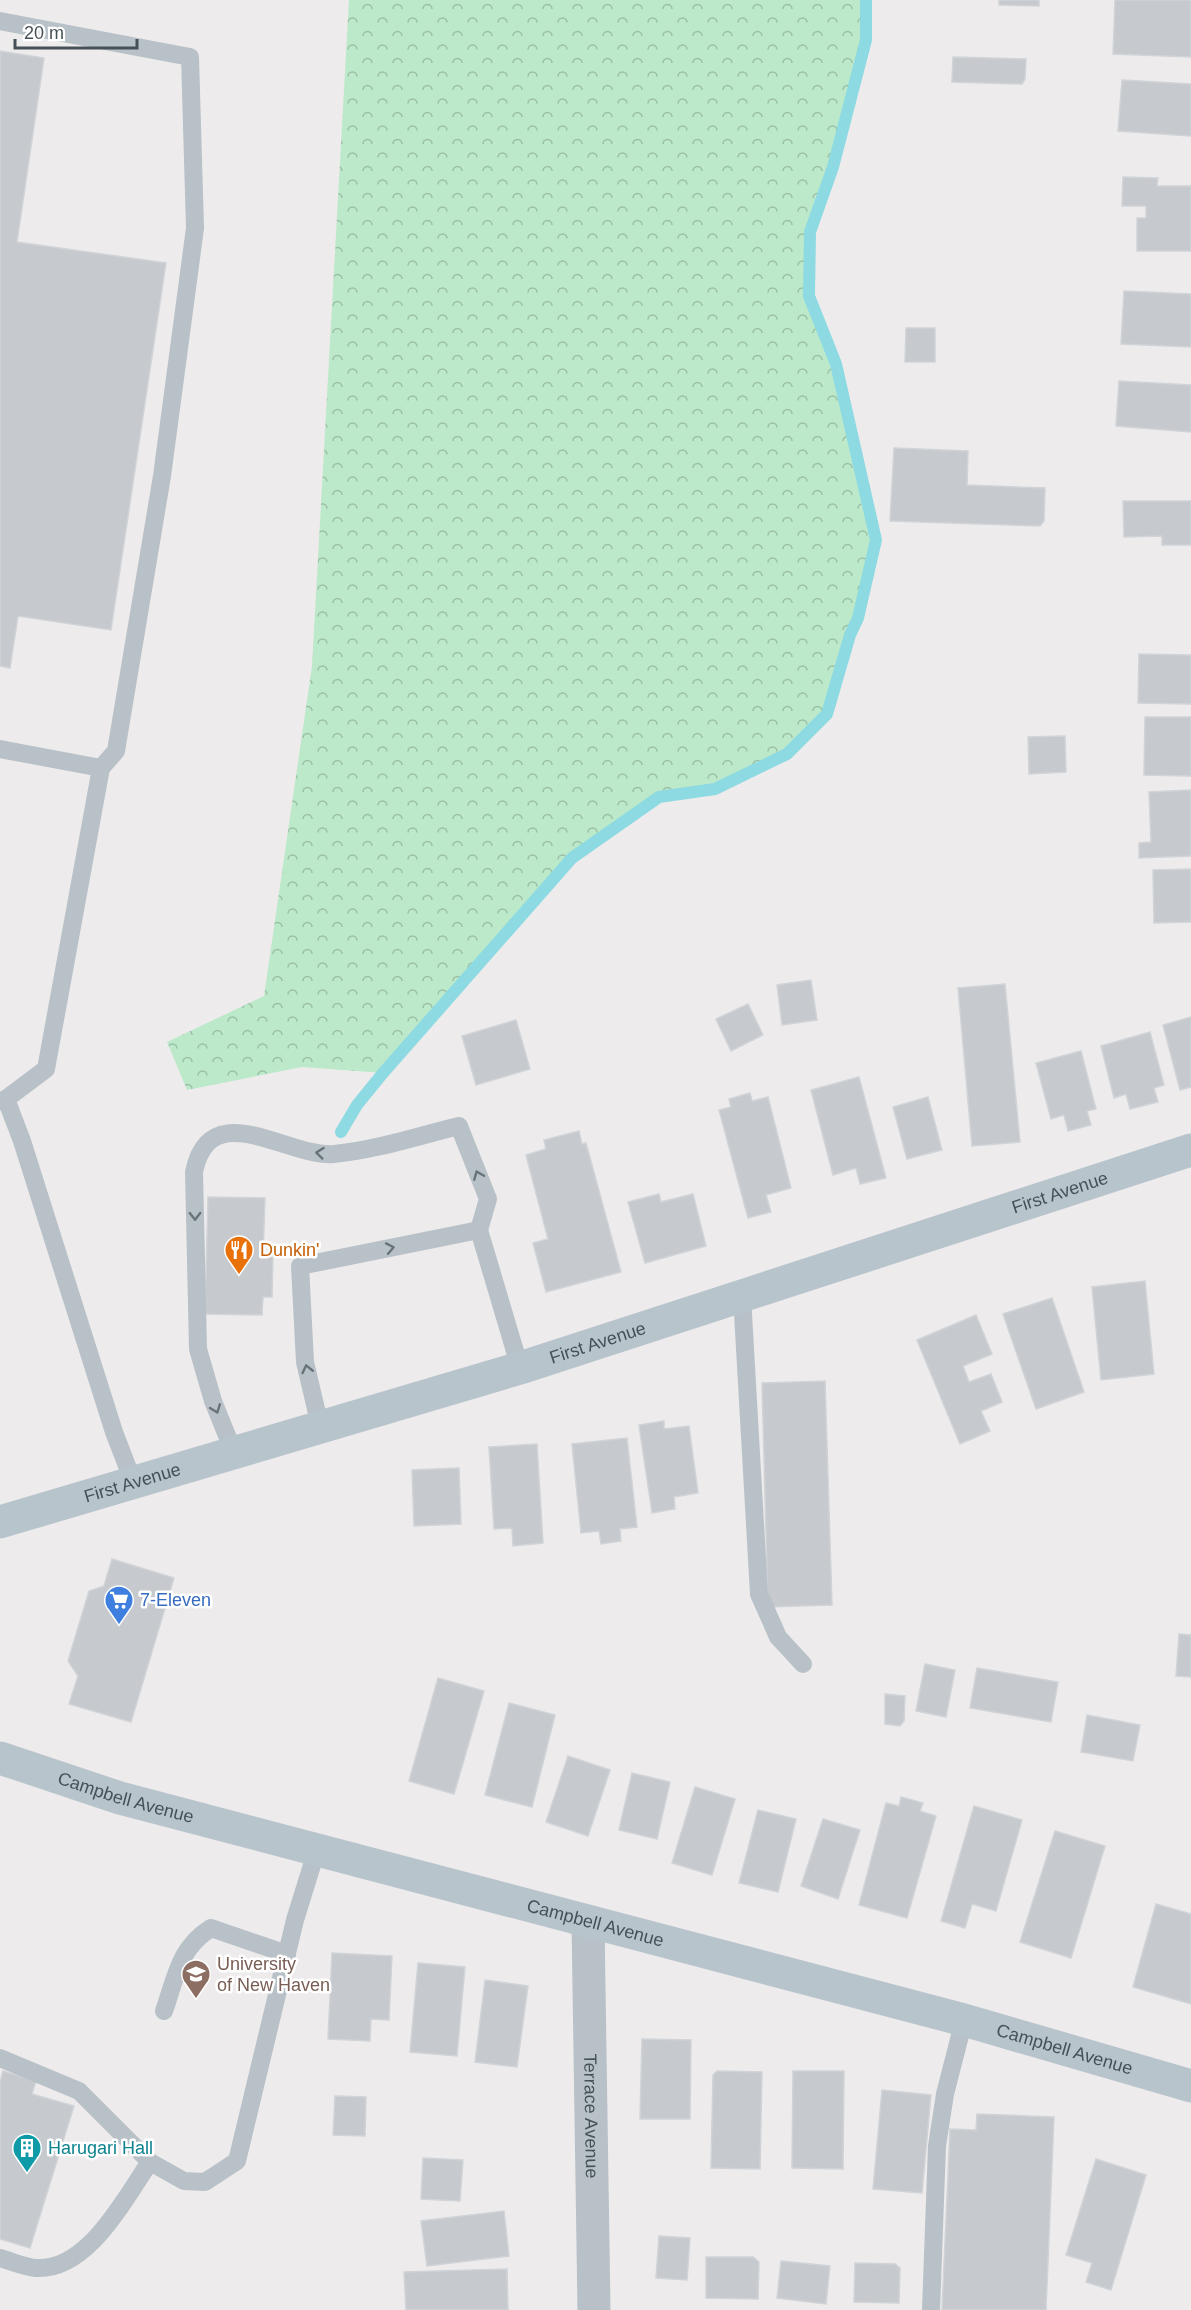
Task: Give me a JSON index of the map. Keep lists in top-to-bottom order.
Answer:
{
  "streets": {
    "main road": ["First Avenue", "Campbell Avenue"],
    "street": ["Terrace Avenue"]
  },
  "crossings": [
    ["Campbell Avenue", "Terrace Avenue"]
  ],
  "places": {
    "restaurant": ["Dunkin'"],
    "supermarket": ["7-Eleven"],
    "school or university": ["University of New Haven"],
    "building": ["Harugari Hall"]
  },
  "scale_bar": "20 m"
}
